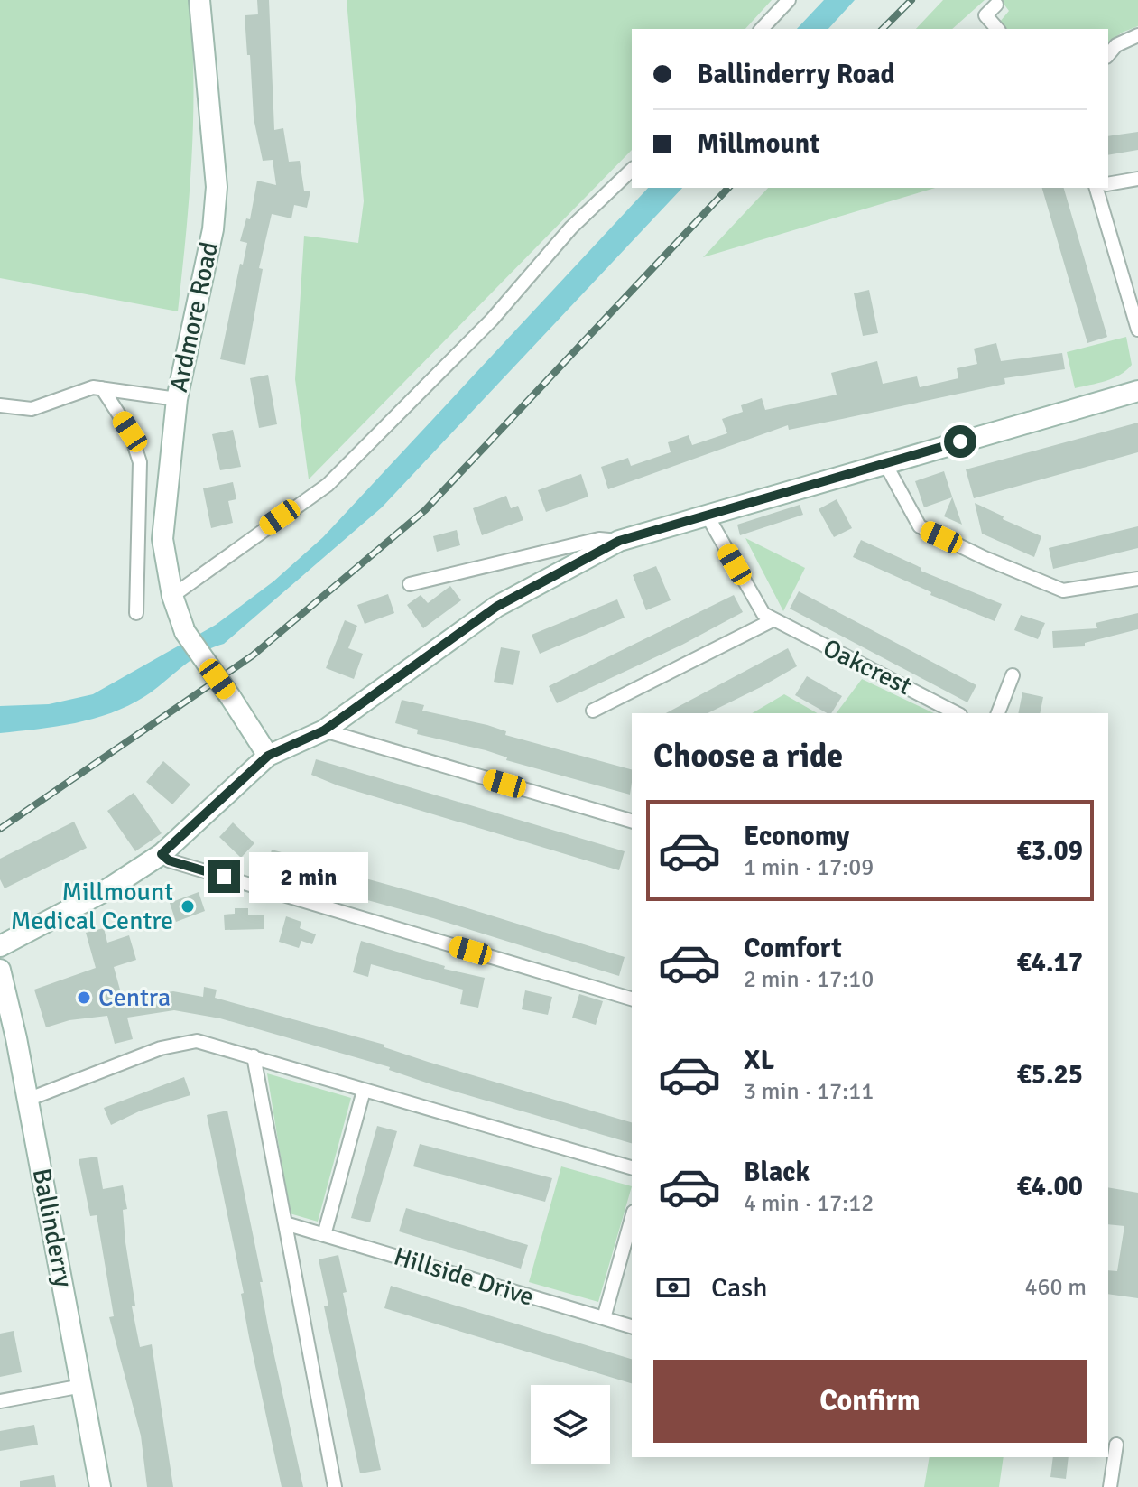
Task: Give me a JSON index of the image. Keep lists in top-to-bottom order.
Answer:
{
  "streets": {
    "street": [
      "Ardmore Road",
      "Oakcrest",
      "Ballinderry",
      "Hillside Drive"
    ]
  },
  "places": ["Millmount Medical Centre", "Centra"],
  "page": {
    "banner": ["Ballinderry Road", "Millmount"],
    "heading": "Choose a ride",
    "list": [
      {
        "name": "Economy",
        "note": "1 min · 17:09",
        "value": "€3.09"
      },
      {
        "name": "Comfort",
        "note": "2 min · 17:10",
        "value": "€4.17"
      },
      {
        "name": "XL",
        "note": "3 min · 17:11",
        "value": "€5.25"
      },
      {
        "name": "Black",
        "note": "4 min · 17:12",
        "value": "€4.00"
      }
    ],
    "bubble": "2 min",
    "pay": ["Cash", "460 m"],
    "buttons": "Confirm"
  }
}
